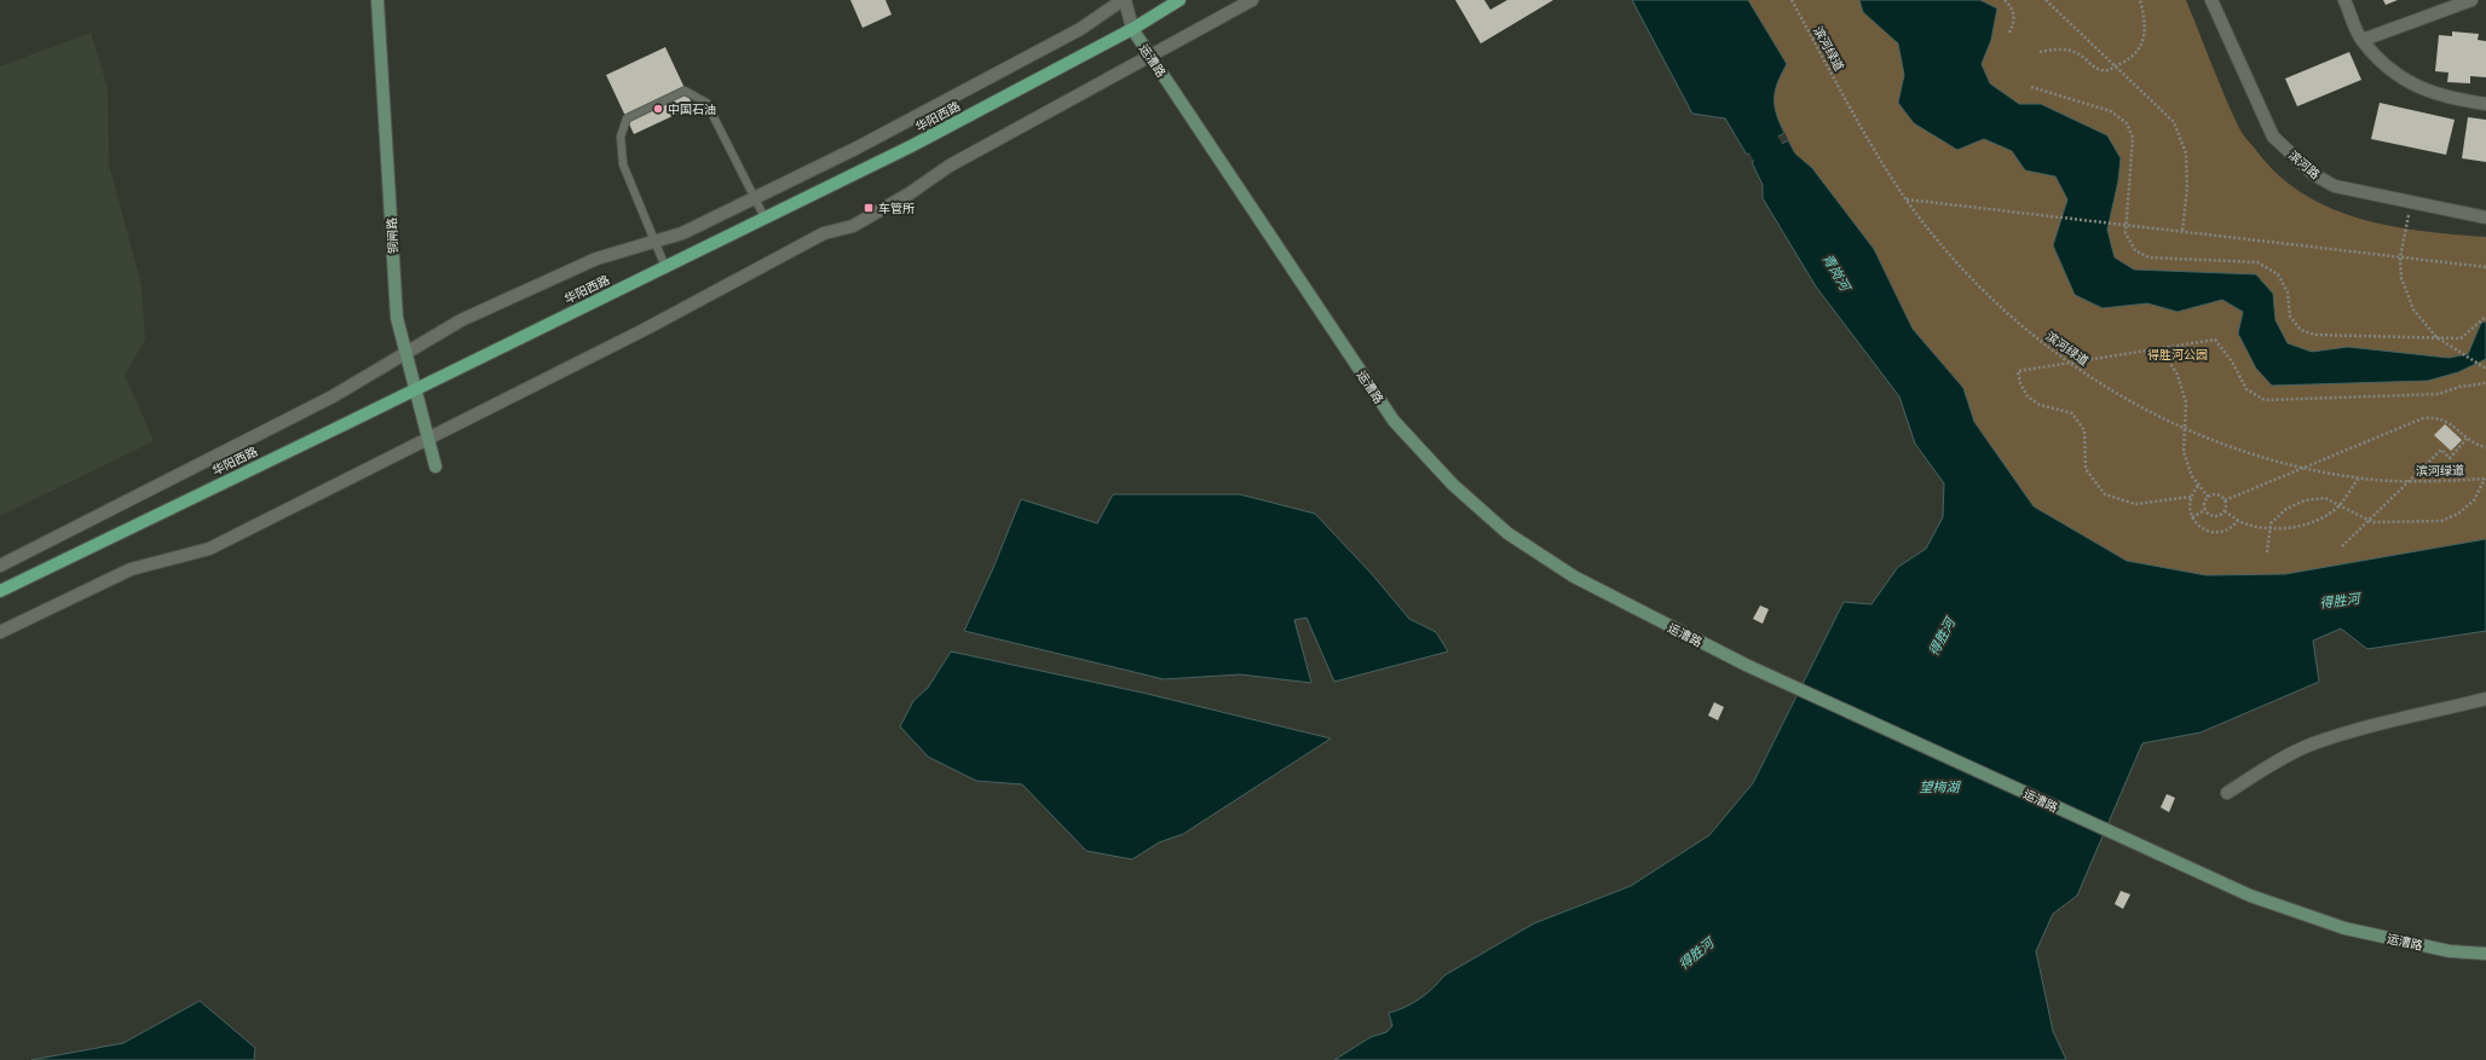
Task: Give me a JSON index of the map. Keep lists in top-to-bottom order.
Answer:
{
  "streets": {
    "main road": ["运漕路", "华阳西路", "铜闸路"],
    "street": ["滨河路"],
    "path": ["滨河绿道"]
  },
  "crossings": [
    ["运漕路", "华阳西路"],
    ["华阳西路", "铜闸路"]
  ],
  "water": ["青岗河", "得胜河", "望梅湖"],
  "parks": ["得胜河公园"],
  "places": {
    "other": ["中国石油"],
    "transit": ["车管所"]
  }
}
